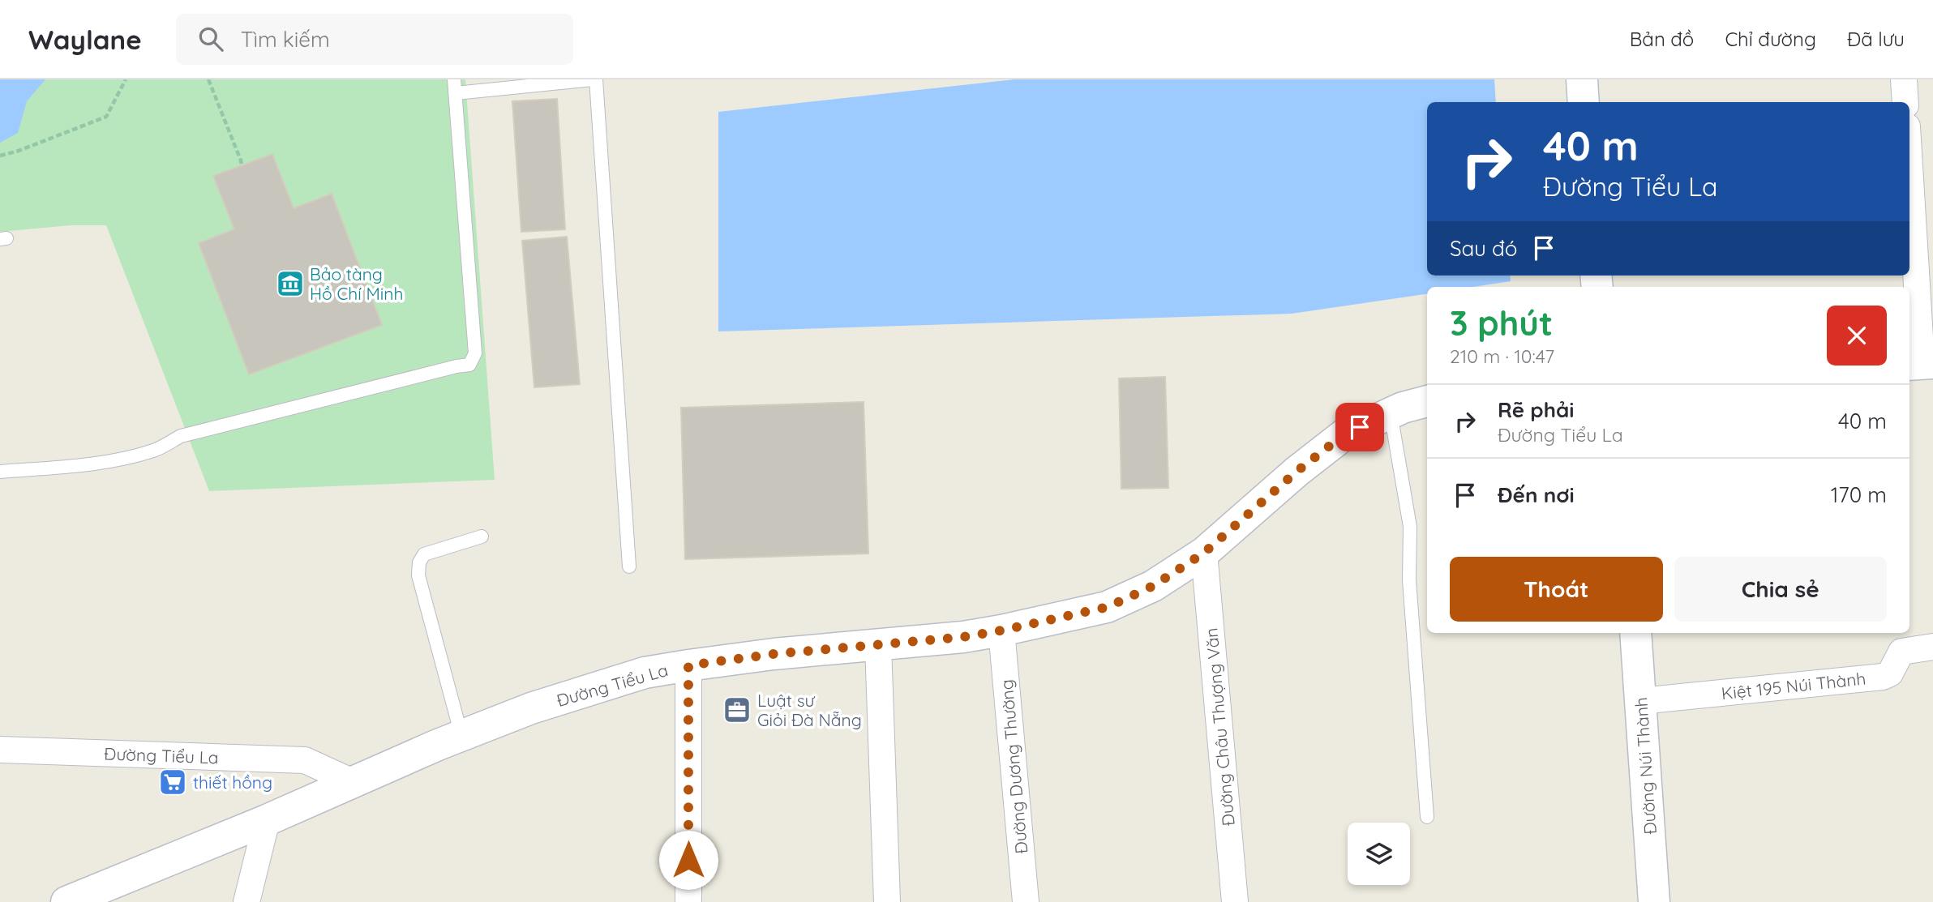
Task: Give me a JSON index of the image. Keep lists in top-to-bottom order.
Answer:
{
  "streets": {
    "main road": ["Đường Tiểu La", "Đường Núi Thành"],
    "street": ["Kiệt 195 Núi Thành", "Đường Châu Thượng Văn", "Đường Dương Thường"]
  },
  "crossings": [
    ["Đường Tiểu La", "Đường Châu Thượng Văn"],
    ["Đường Tiểu La", "Đường Dương Thường"],
    ["Kiệt 195 Núi Thành", "Đường Núi Thành"]
  ],
  "places": {
    "museum": ["Bảo tàng Hồ Chí Minh"],
    "office": ["Luật sư Giỏi Đà Nẵng"],
    "supermarket": ["thiết hồng"]
  },
  "page": {
    "header": "Waylane",
    "search": "Tìm kiếm",
    "nav": ["Bản đồ", "Chỉ đường", "Đã lưu"],
    "turn": ["40 m", "Đường Tiểu La"],
    "then": "Sau đó",
    "heading": ["3 phút", "210 m · 10:47"],
    "list": [
      {
        "name": "Rẽ phải",
        "note": "Đường Tiểu La",
        "value": "40 m"
      },
      {
        "name": "Đến nơi",
        "value": "170 m"
      }
    ],
    "buttons": ["Thoát", "Chia sẻ"]
  }
}
